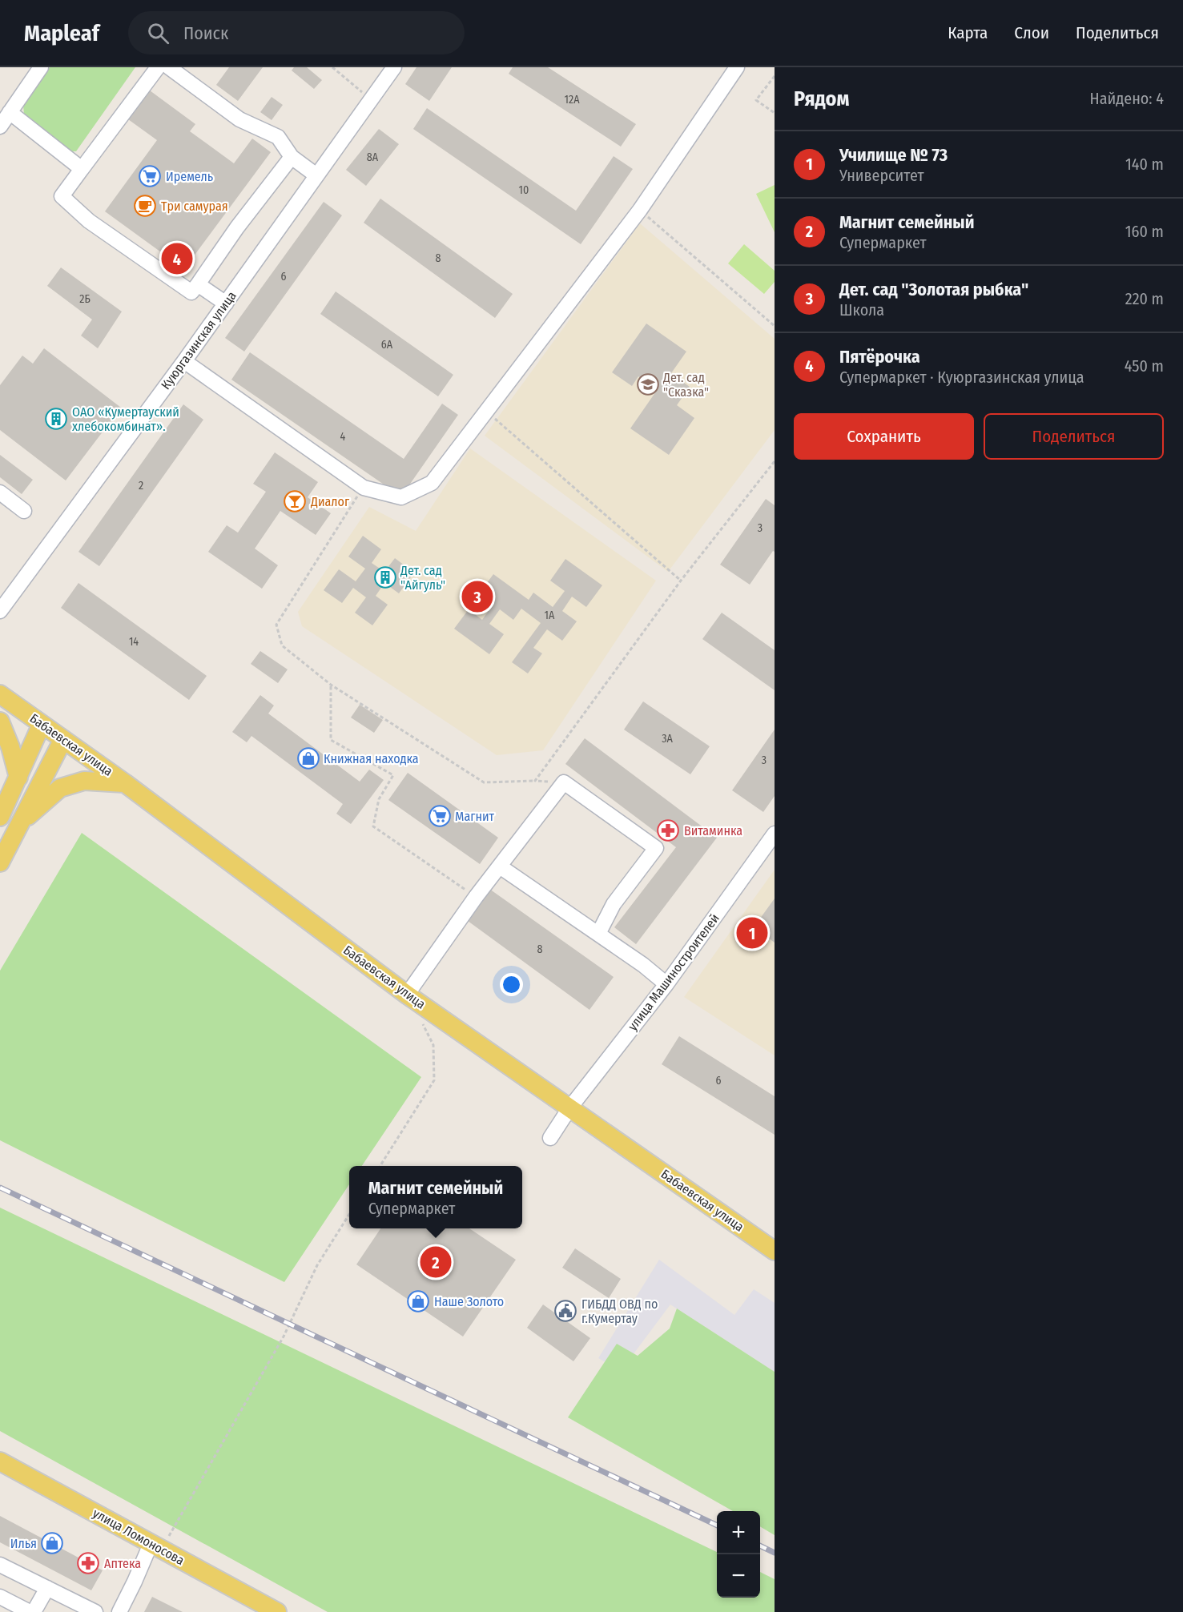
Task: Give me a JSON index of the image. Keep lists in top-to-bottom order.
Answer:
{
  "streets": {
    "main road": ["Бабаевская улица", "улица Ломоносова"],
    "street": ["Куюргазинская улица", "улица Машиностроителей"]
  },
  "crossings": [
    ["Бабаевская улица", "улица Машиностроителей"]
  ],
  "places": {
    "supermarket": ["Иремель", "Магнит"],
    "cafe": ["Три самурая"],
    "school or university": ["Дет. сад \"Сказка\""],
    "building": ["ОАО «Кумертауский хлебокомбинат».", "Дет. сад \"Айгуль\""],
    "bar": ["Диалог"],
    "shop": ["Книжная находка", "Наше Золото", "Илья"],
    "pharmacy": ["Витаминка", "Аптека"],
    "public building": ["ГИБДД ОВД по г.Кумертау"]
  },
  "house_numbers": [
    "12А",
    "8А",
    "10",
    "8",
    "6",
    "2Б",
    "6А",
    "4",
    "2",
    "3",
    "1А",
    "14",
    "3А",
    "3",
    "8",
    "6"
  ],
  "page": {
    "header": "Mapleaf",
    "search": "Поиск",
    "nav": ["Карта", "Слои", "Поделиться"],
    "heading": ["Рядом", "Найдено: 4"],
    "list": [
      {
        "mark": "1",
        "name": "Училище № 73",
        "note": "Университет",
        "value": "140 m"
      },
      {
        "mark": "2",
        "name": "Магнит семейный",
        "note": "Супермаркет",
        "value": "160 m"
      },
      {
        "mark": "3",
        "name": "Дет. сад \"Золотая рыбка\"",
        "note": "Школа",
        "value": "220 m"
      },
      {
        "mark": "4",
        "name": "Пятёрочка",
        "note": "Супермаркет · Куюргазинская улица",
        "value": "450 m"
      }
    ],
    "pins": [
      "4",
      "3",
      "1",
      "2"
    ],
    "buttons": ["Сохранить", "Поделиться"],
    "popup": ["Магнит семейный", "Супермаркет"],
    "map_buttons": ["+", "−"]
  }
}
